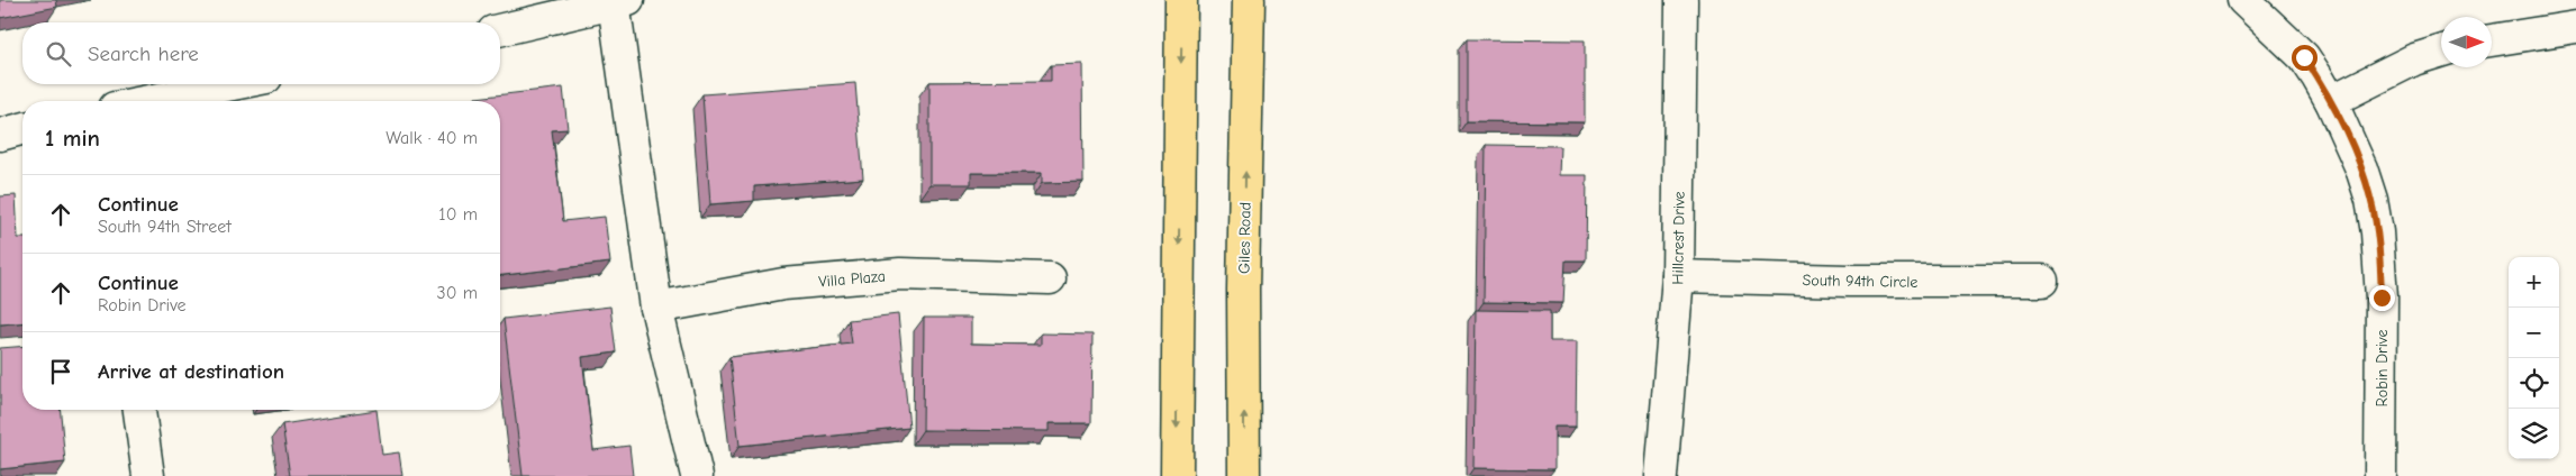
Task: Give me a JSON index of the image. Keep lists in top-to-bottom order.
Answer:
{
  "streets": {
    "main road": ["Giles Road"],
    "street": [
      "Hillcrest Drive",
      "Villa Plaza",
      "South 94th Circle",
      "Robin Drive"
    ]
  },
  "crossings": [
    ["Hillcrest Drive", "South 94th Circle"]
  ],
  "north": "right",
  "page": {
    "search": "Search here",
    "heading": ["1 min", "Walk · 40 m"],
    "list": [
      ["Continue", "South 94th Street", "10 m"],
      ["Continue", "Robin Drive", "30 m"],
      "Arrive at destination"
    ],
    "map_buttons": ["+", "−"]
  }
}
